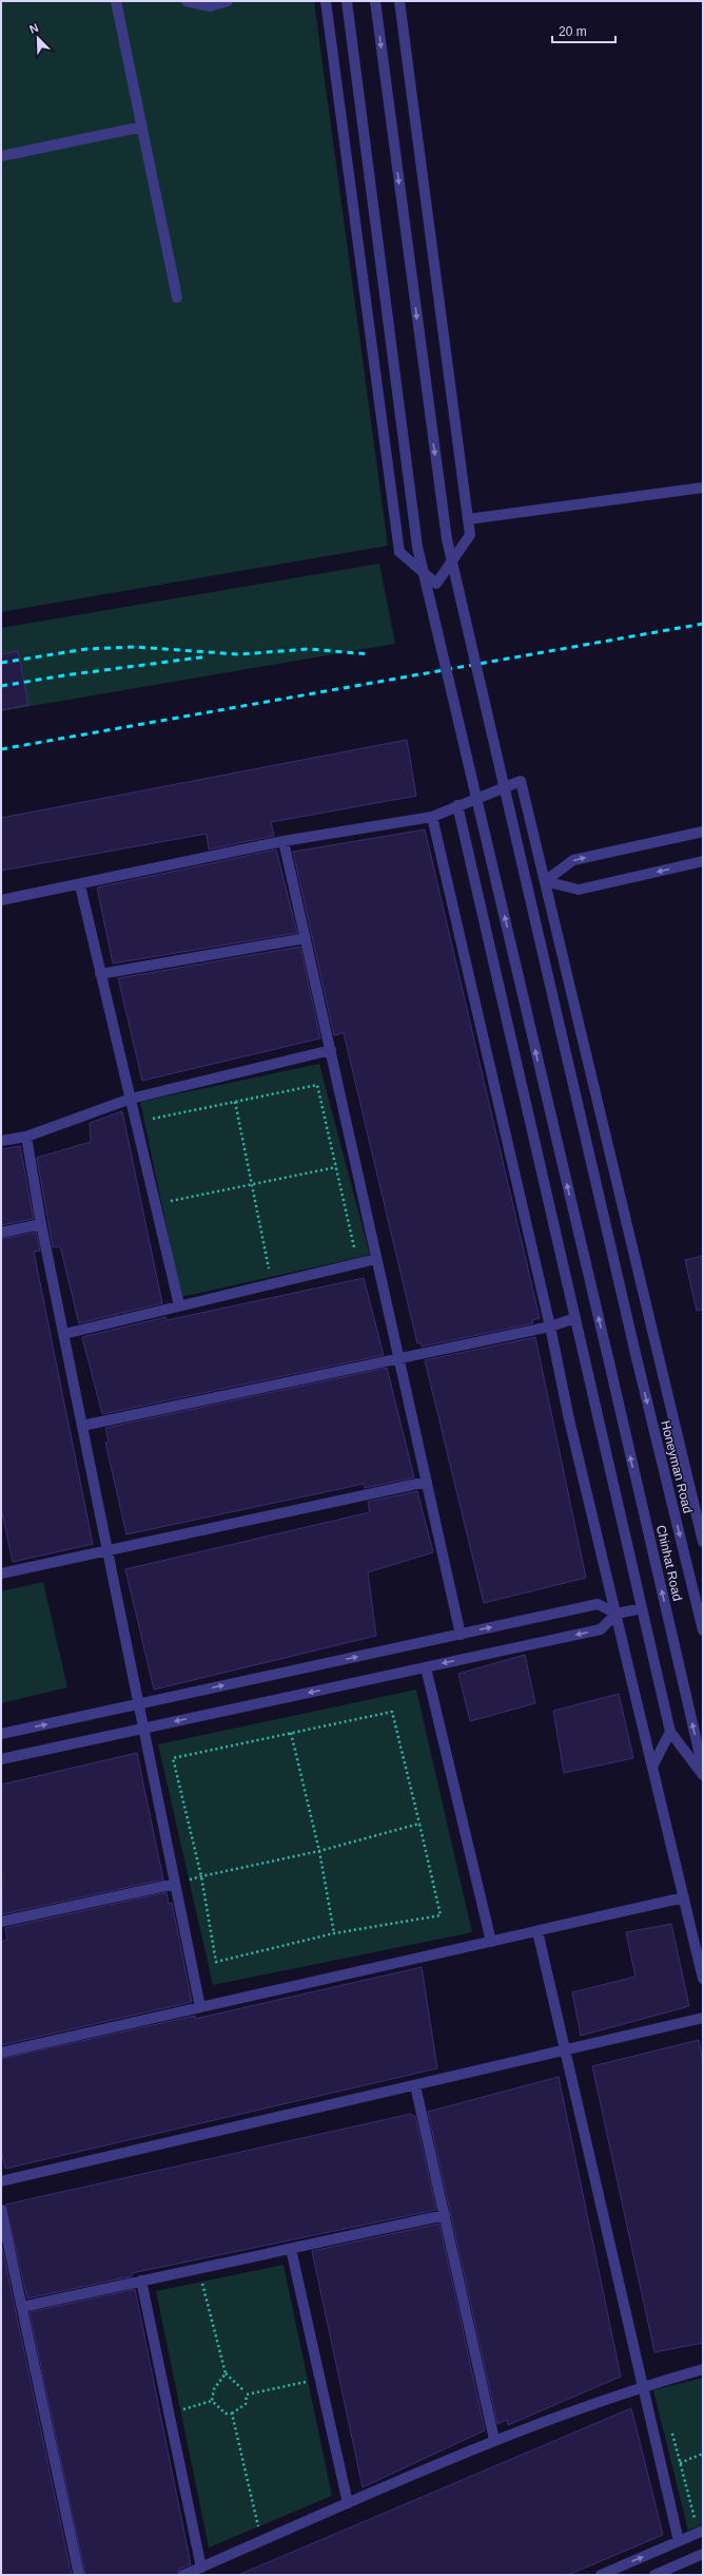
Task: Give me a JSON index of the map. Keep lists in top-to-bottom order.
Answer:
{
  "streets": {
    "street": ["Honeyman Road", "Chinhat Road"]
  },
  "scale_bar": "20 m",
  "north": "top left"
}
